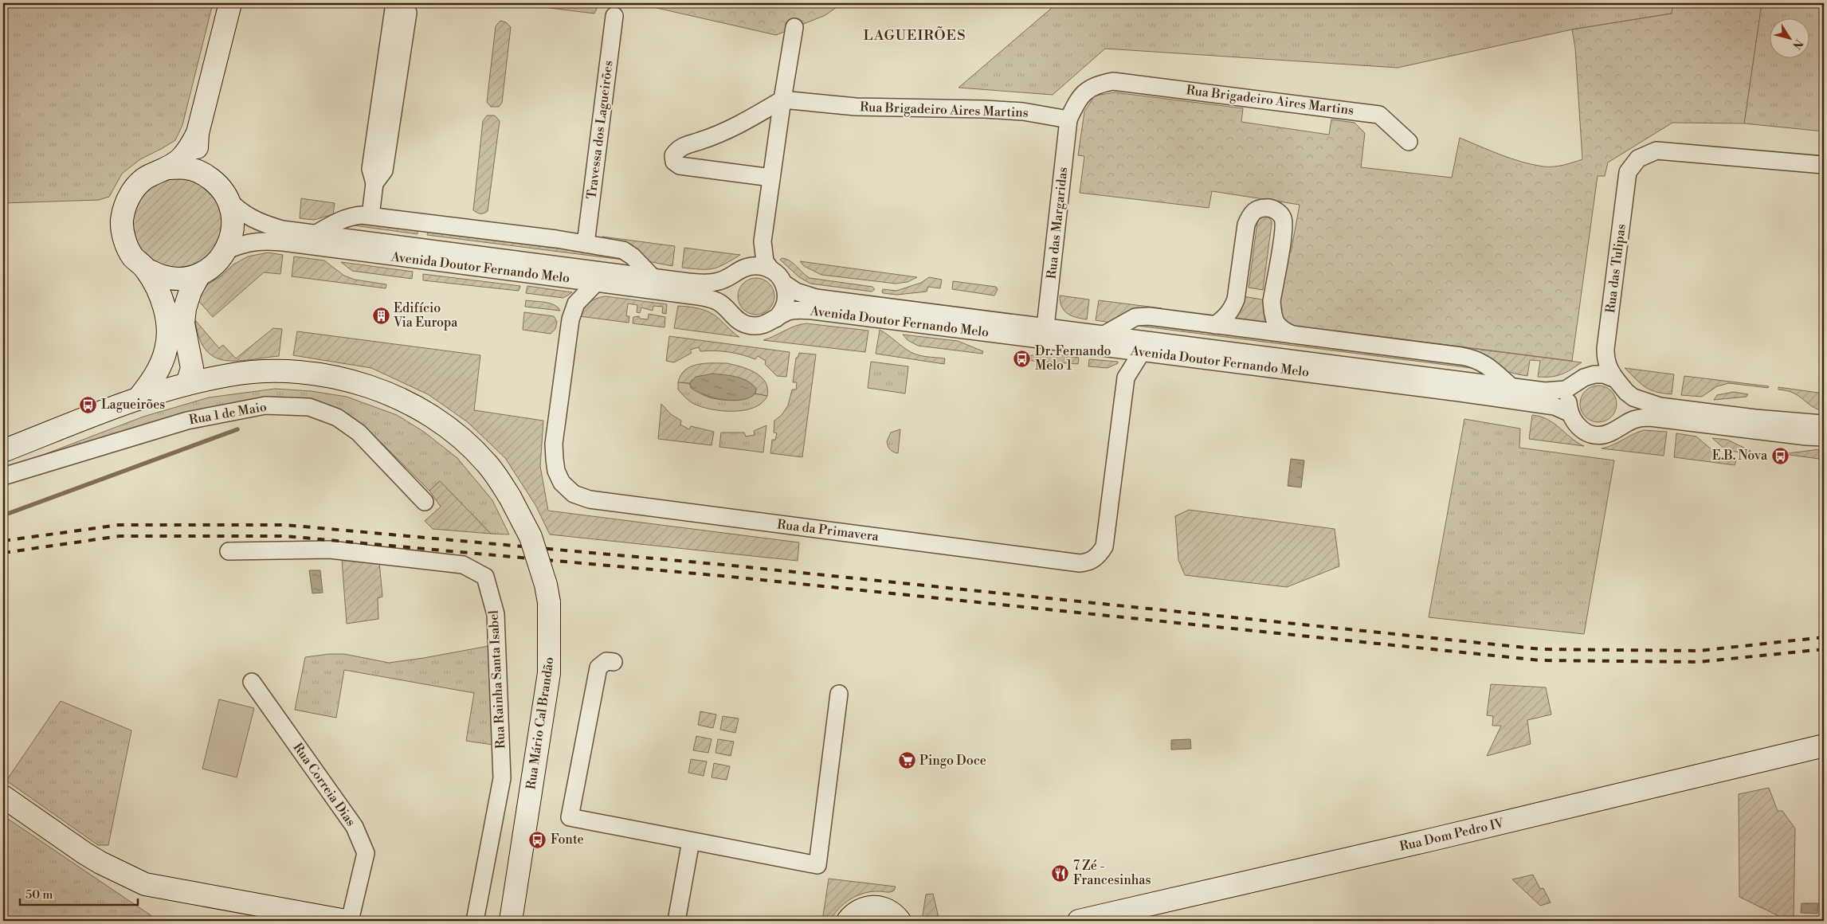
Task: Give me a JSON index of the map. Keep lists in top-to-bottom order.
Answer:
{
  "streets": {
    "street": [
      "Rua Brigadeiro Aires Martins",
      "Travessa dos Lagueirões",
      "Rua das Margaridas",
      "Avenida Doutor Fernando Melo",
      "Rua das Tulipas",
      "Rua 1 de Maio",
      "Rua da Primavera",
      "Rua Rainha Santa Isabel",
      "Rua Mário Cal Brandão",
      "Rua Correia Dias",
      "Rua Dom Pedro IV"
    ]
  },
  "crossings": [
    ["Rua Brigadeiro Aires Martins", "Rua das Margaridas"],
    ["Rua das Margaridas", "Avenida Doutor Fernando Melo"],
    ["Avenida Doutor Fernando Melo", "Rua da Primavera"]
  ],
  "districts": ["LAGUEIRÕES"],
  "places": {
    "building": ["Edifício Via Europa"],
    "bus stop": [
      "Dr. Fernando Melo 1",
      "Lagueirões",
      "E.B. Nova",
      "Fonte"
    ],
    "supermarket": ["Pingo Doce"],
    "restaurant": ["7 Zé - Francesinhas"]
  },
  "scale_bar": "50 m",
  "north": "bottom right"
}
